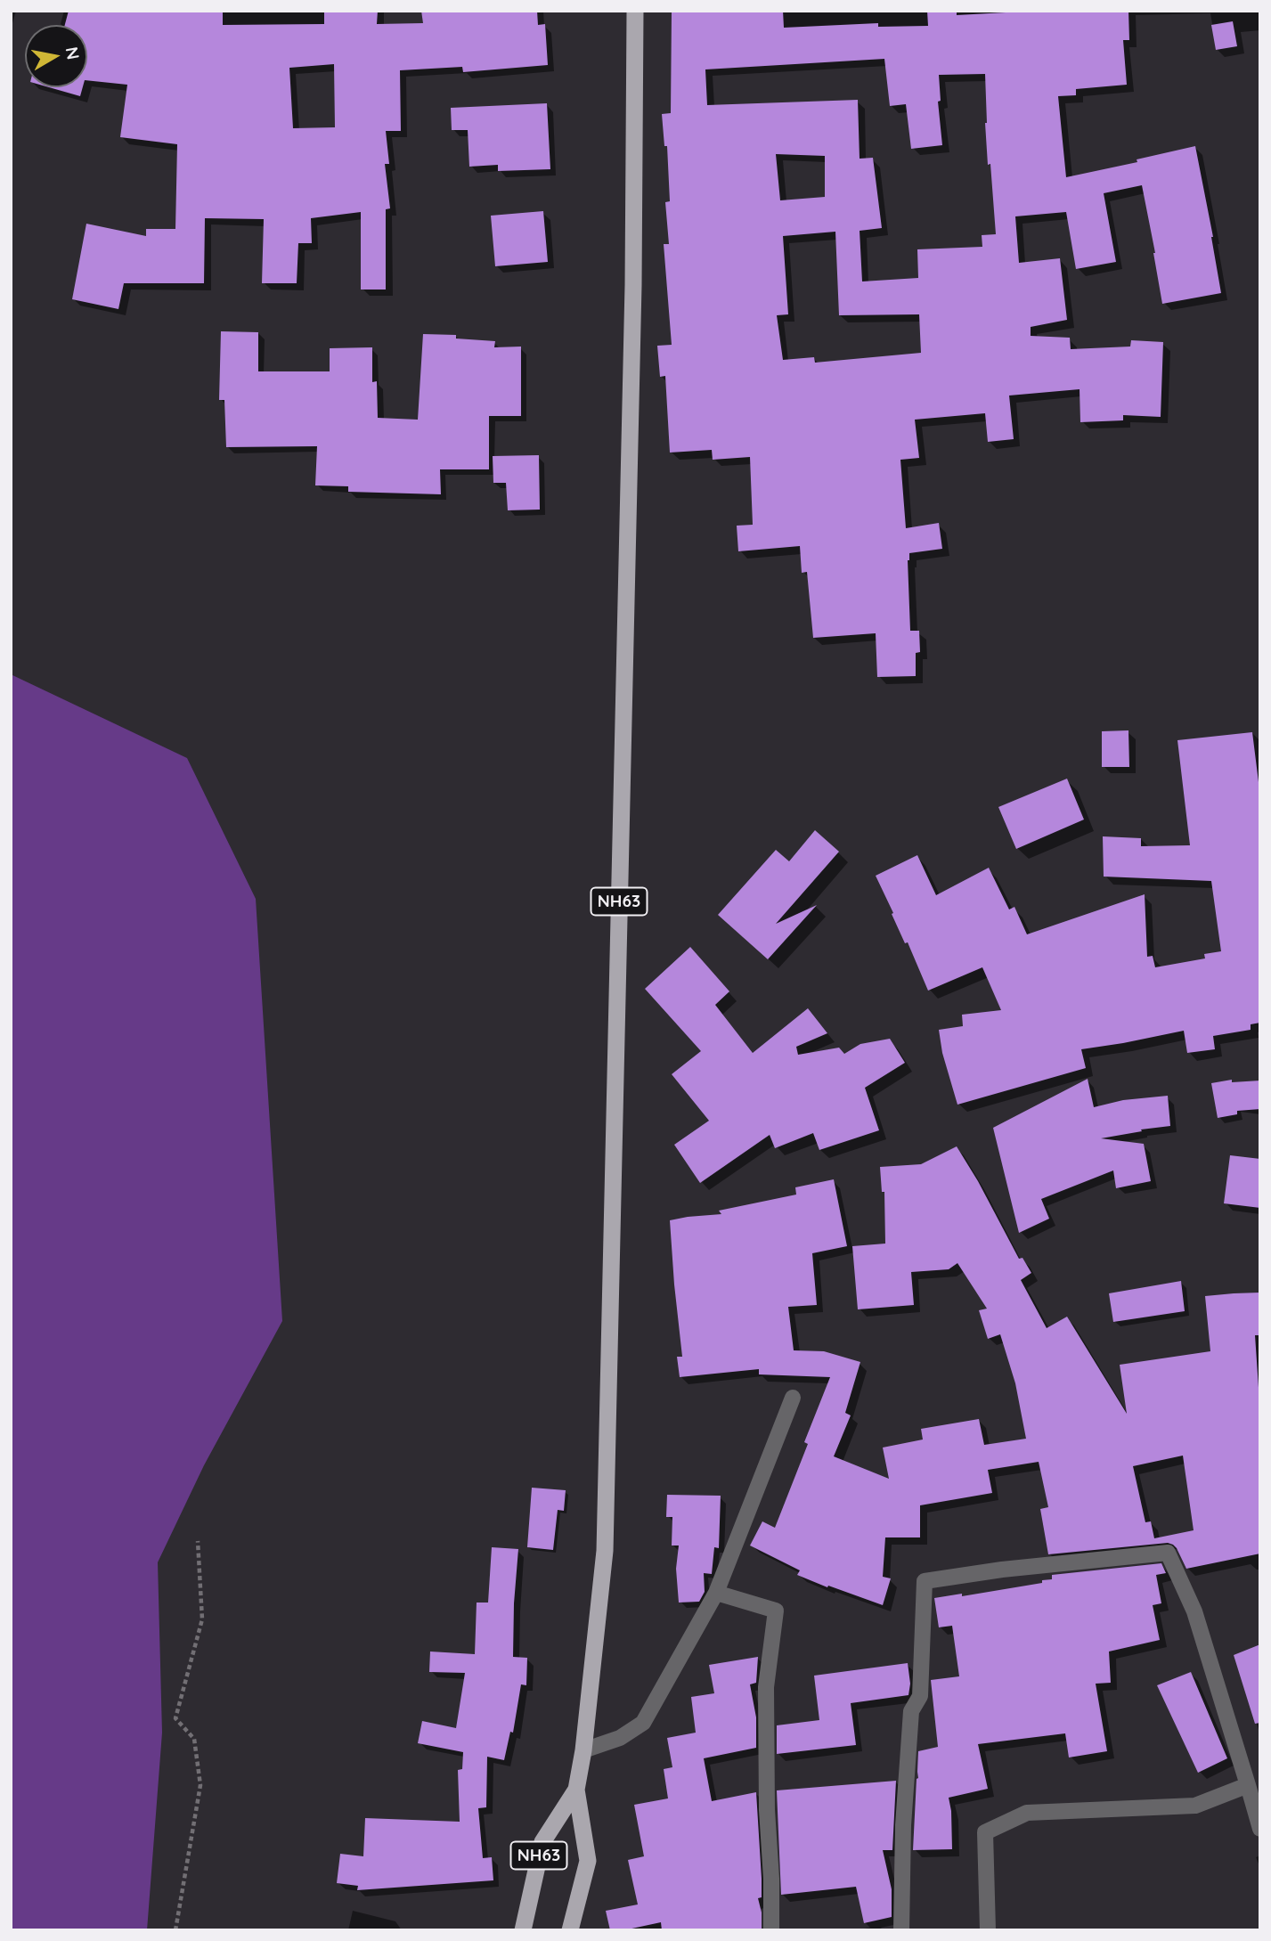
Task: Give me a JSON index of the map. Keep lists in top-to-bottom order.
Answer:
{
  "streets": {
    "highway": ["NH63"]
  },
  "north": "right"
}
